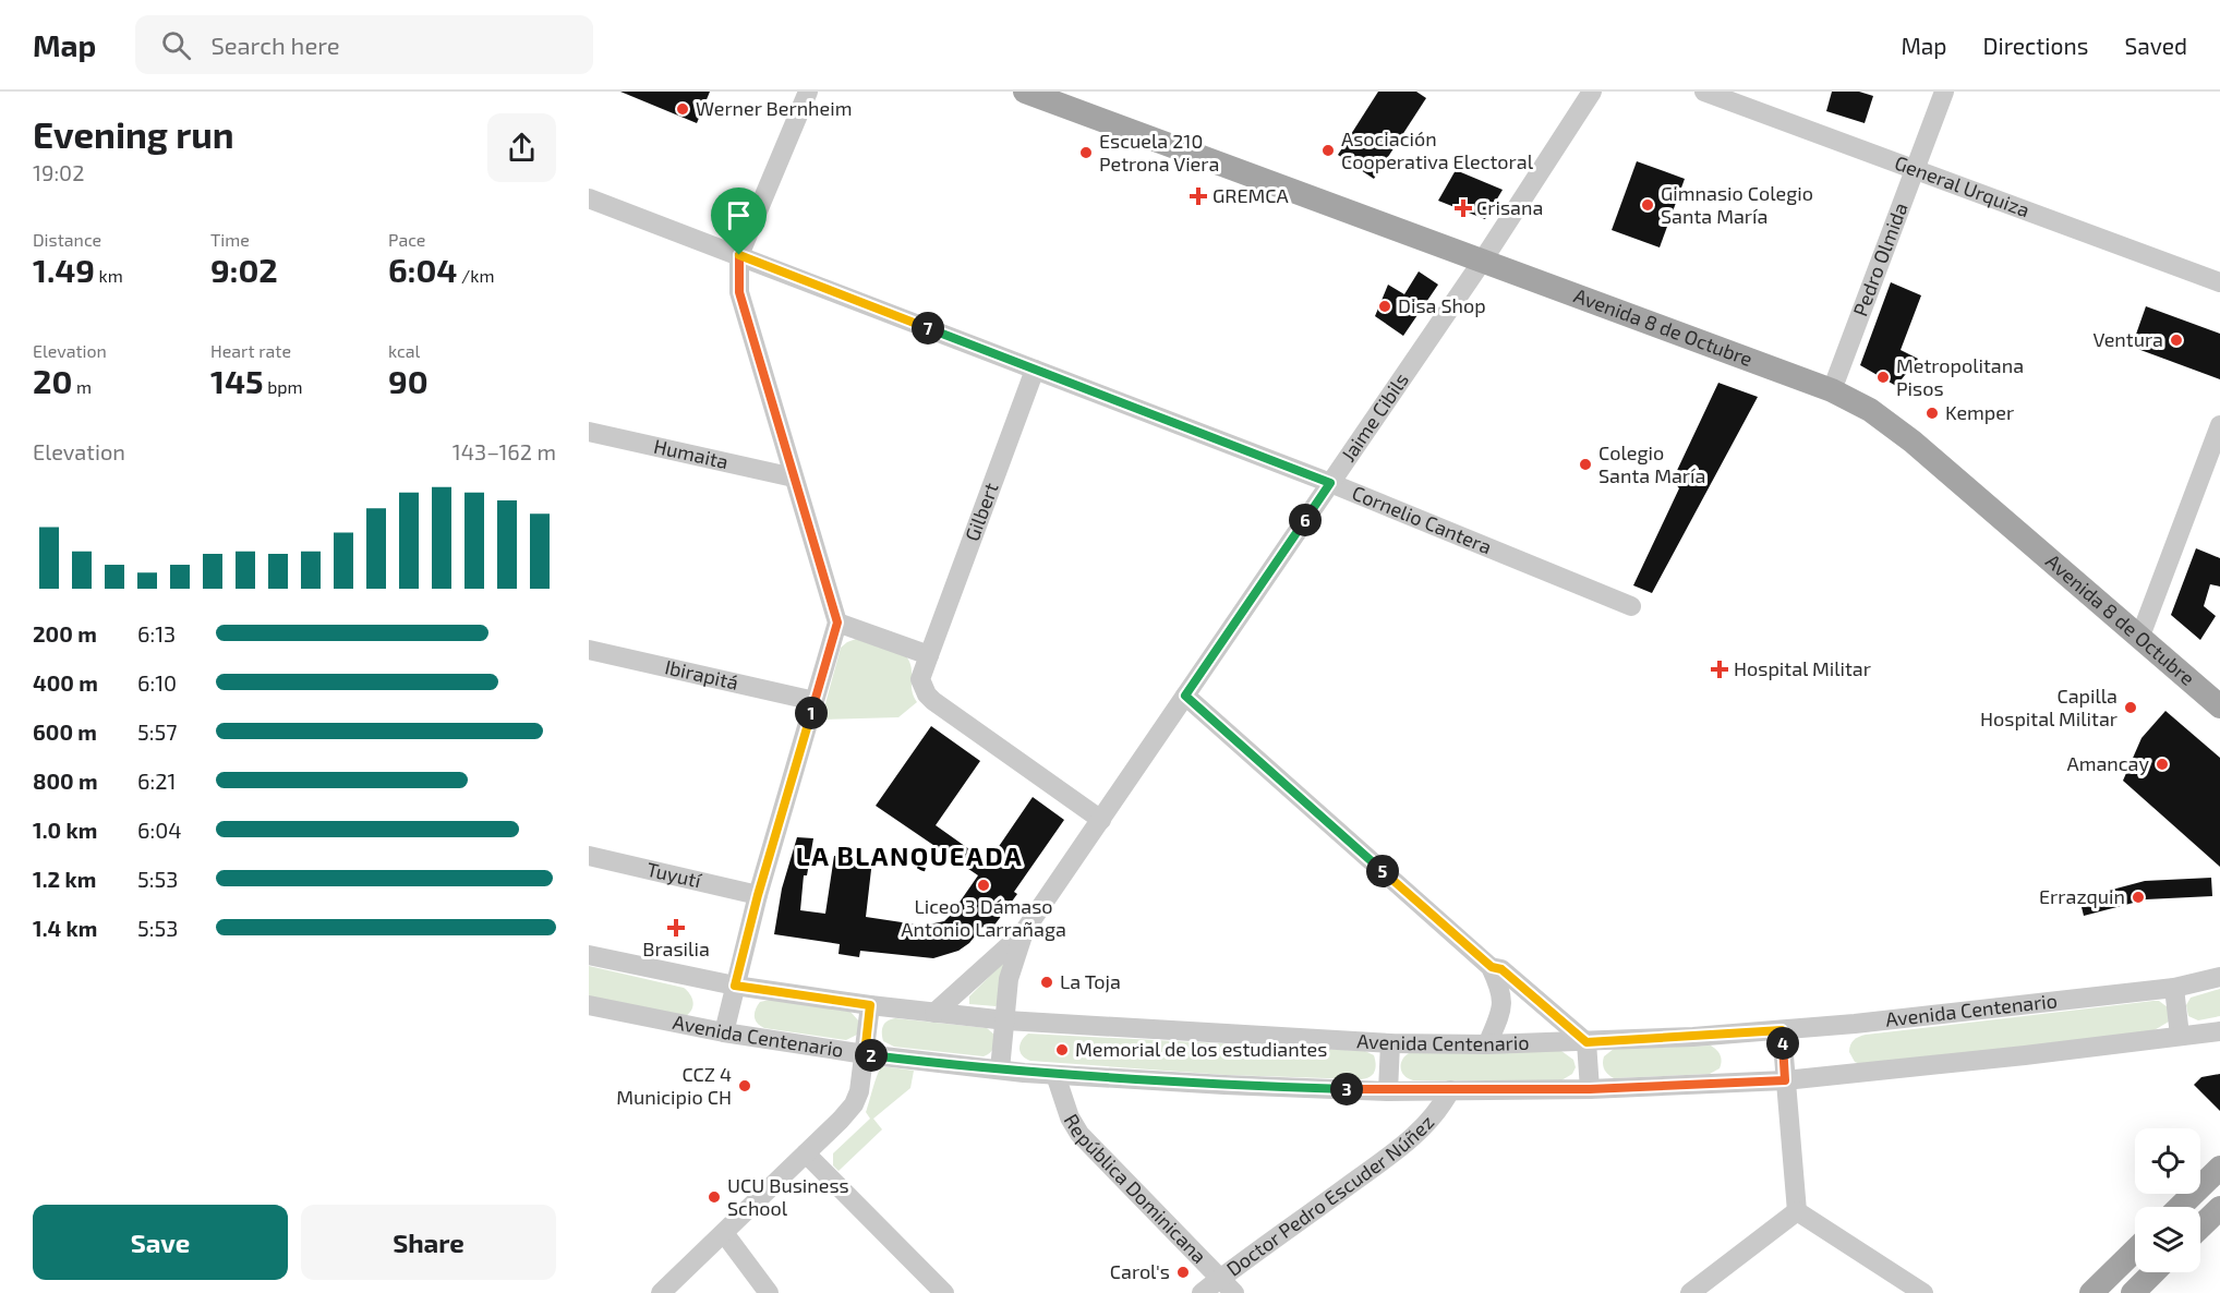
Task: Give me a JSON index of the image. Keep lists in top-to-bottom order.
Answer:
{
  "streets": {
    "main road": ["Avenida 8 de Octubre"],
    "street": [
      "General Urquiza",
      "Pedro Olmida",
      "Jaime Cibils",
      "Humaita",
      "Gilbert",
      "Cornelio Cantera",
      "Ibirapitá",
      "Tuyutí",
      "Avenida Centenario",
      "República Dominicana",
      "Doctor Pedro Escuder Núñez"
    ]
  },
  "crossings": [
    ["General Urquiza", "Pedro Olmida"],
    ["Pedro Olmida", "Avenida 8 de Octubre"],
    ["Avenida 8 de Octubre", "Jaime Cibils"],
    ["Jaime Cibils", "Gilbert"],
    ["Jaime Cibils", "Cornelio Cantera"],
    ["Jaime Cibils", "Avenida Centenario"],
    ["Gilbert", "Cornelio Cantera"],
    ["Avenida Centenario", "República Dominicana"],
    ["Avenida Centenario", "Doctor Pedro Escuder Núñez"],
    ["República Dominicana", "Doctor Pedro Escuder Núñez"]
  ],
  "districts": ["LA BLANQUEADA"],
  "places": {
    "other": [
      "Werner Bernheim",
      "Asociación Cooperativa Electoral",
      "Escuela 210 Petrona Viera",
      "Gimnasio Colegio Santa María",
      "Disa Shop",
      "Ventura",
      "Metropolitana Pisos",
      "Kemper",
      "Colegio Santa María",
      "Capilla Hospital Militar",
      "Amancay",
      "Liceo 3 Dámaso Antonio Larrañaga",
      "Errazquin",
      "La Toja",
      "Memorial de los estudiantes",
      "CCZ 4 Municipio CH",
      "UCU Business School",
      "Carol's"
    ],
    "health": [
      "GREMCA",
      "Crisana",
      "Hospital Militar",
      "Brasilia"
    ]
  },
  "page": {
    "header": "Map",
    "search": "Search here",
    "nav": ["Map", "Directions", "Saved"],
    "heading": ["Evening run", "19:02"],
    "stats": [
      ["Distance", "1.49 km"],
      ["Time", "9:02"],
      ["Pace", "6:04 /km"],
      ["Elevation", "20 m"],
      ["Heart rate", "145 bpm"],
      ["kcal", "90"]
    ],
    "pins": [
      "7",
      "6",
      "1",
      "5",
      "4",
      "2",
      "3"
    ],
    "chart": ["Elevation", "143–162 m"],
    "list": [
      {
        "name": "200 m",
        "note": "6:13"
      },
      {
        "name": "400 m",
        "note": "6:10"
      },
      {
        "name": "600 m",
        "note": "5:57"
      },
      {
        "name": "800 m",
        "note": "6:21"
      },
      {
        "name": "1.0 km",
        "note": "6:04"
      },
      {
        "name": "1.2 km",
        "note": "5:53"
      },
      {
        "name": "1.4 km",
        "note": "5:53"
      }
    ],
    "buttons": ["Save", "Share"]
  }
}
